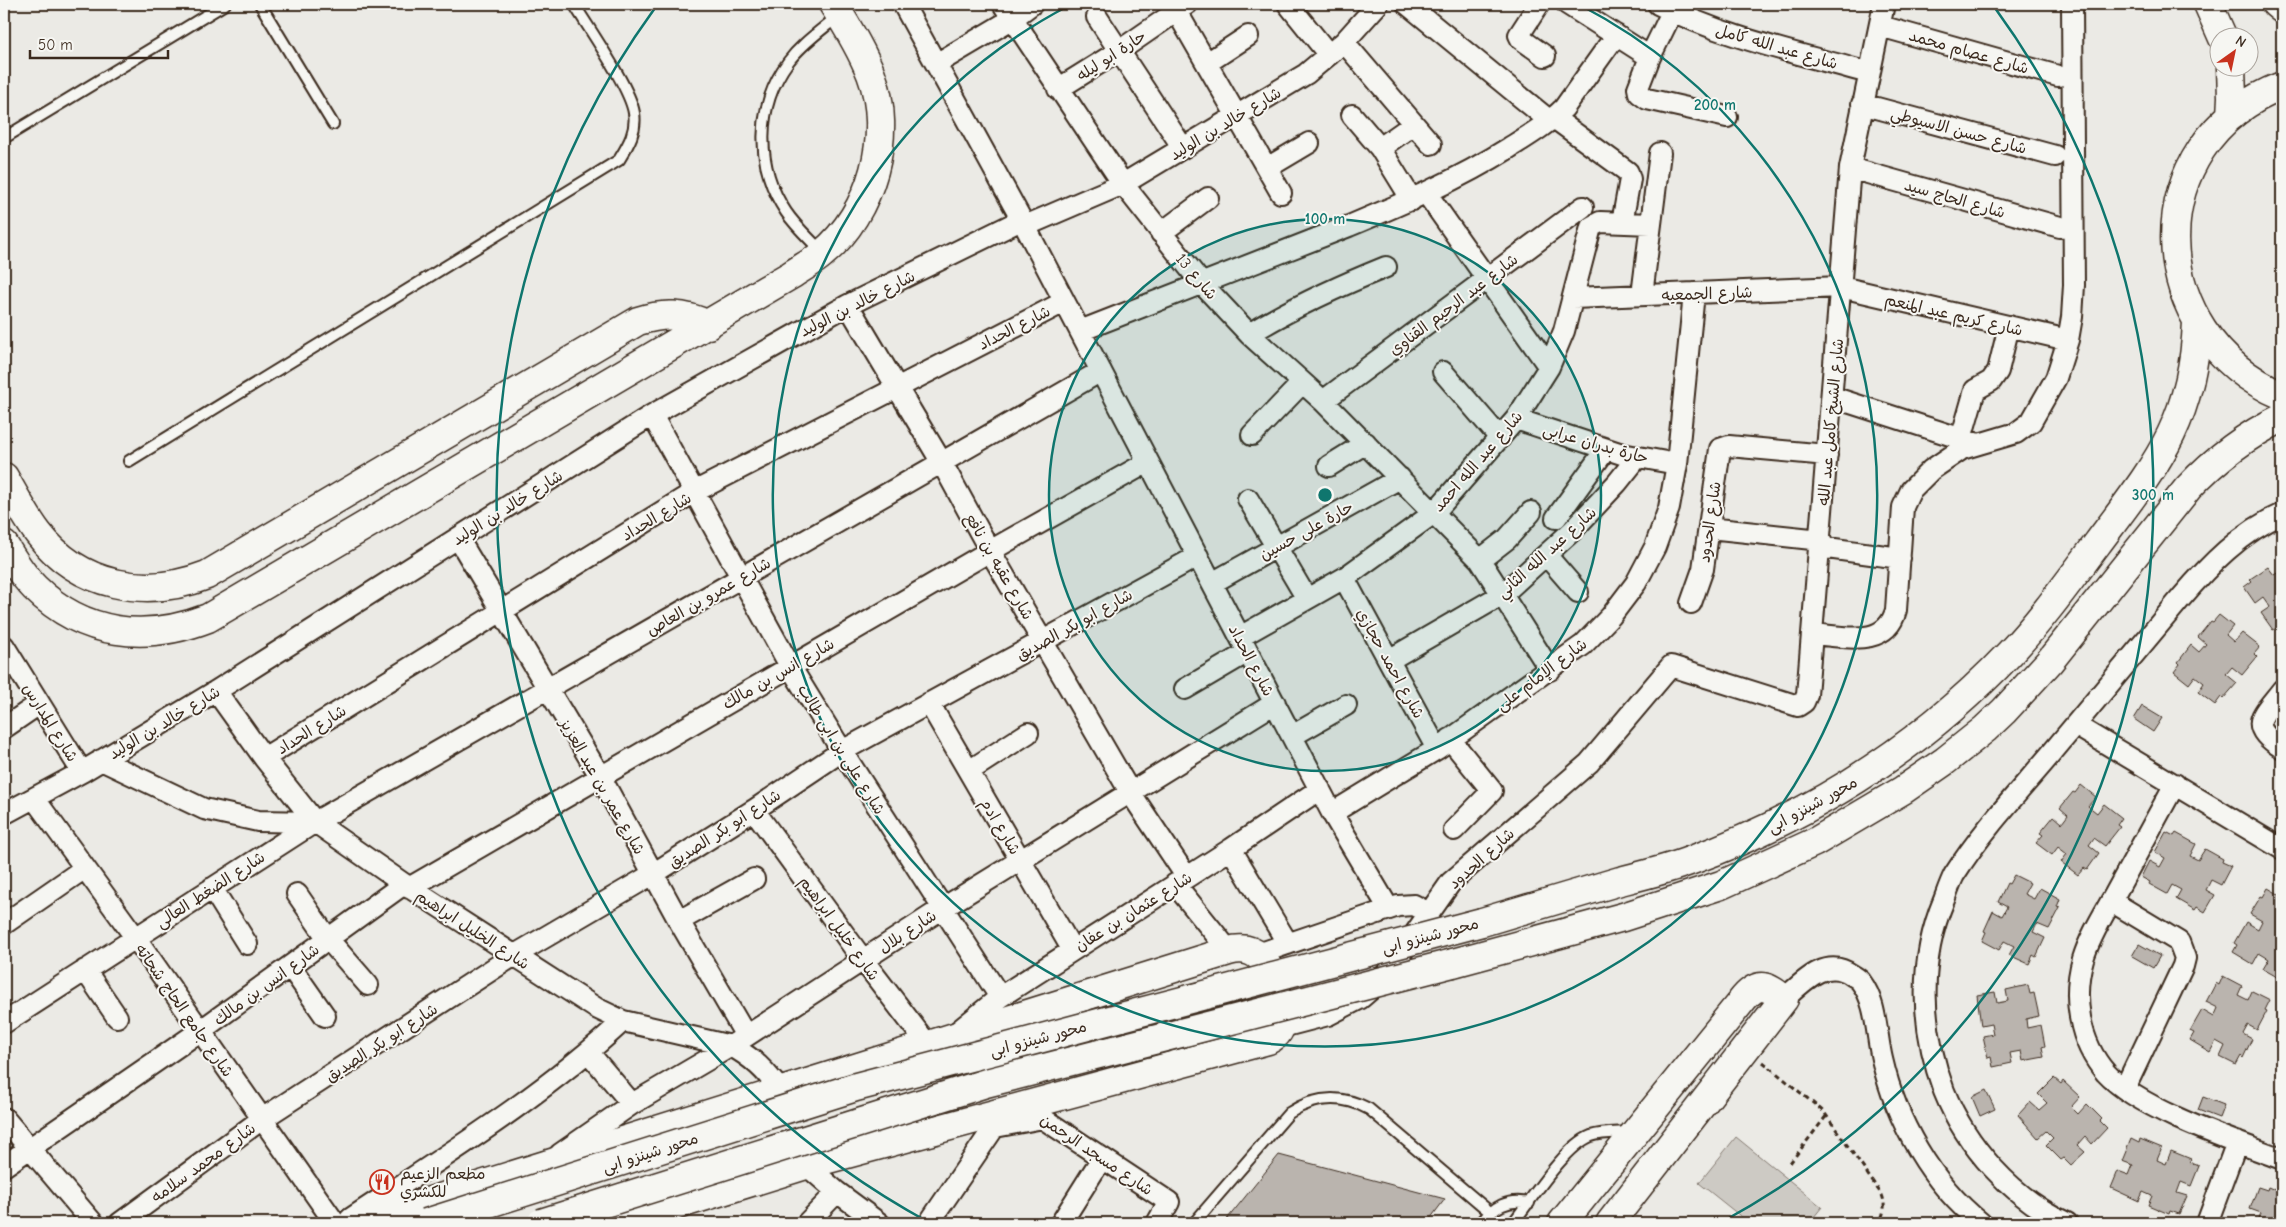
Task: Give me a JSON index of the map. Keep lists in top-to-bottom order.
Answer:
{
  "streets": {
    "main road": ["محور شينزو ابى"],
    "street": [
      "شارع عبد الله كامل",
      "شارع عصام محمد",
      "حارة ابو ليله",
      "شارع خالد بن الوليد",
      "شارع حسن الاسيوطي",
      "شارع الحاج سيد",
      "شارع 13",
      "شارع الجمعيه",
      "شارع عبد الرحيم القناوي",
      "شارع كريم عبد المنعم",
      "شارع الحداد",
      "شارع الشيخ كامل عبد الله",
      "حارة بدران عرابى",
      "شارع عبد الله احمد",
      "شارع الحدود",
      "حارة على حسين",
      "شارع عبد الله الثاني",
      "شارع عقبه بن نافع",
      "شارع عمرو بن العاص",
      "شارع ابو بكر الصديق",
      "شارع احمد حجازي",
      "شارع انس بن مالك",
      "شارع الإمام على",
      "شارع المدارس",
      "شارع على بن ابى طالب",
      "شارع عمر بن عبد العزيز",
      "شارع ادم",
      "شارع الضغط العالى",
      "شارع عثمان بن عفان",
      "شارع خليل ابراهيم",
      "شارع الخليل ابراهيم",
      "شارع بلال",
      "شارع جامع الحاج شحاته",
      "شارع مسجد الرحمن",
      "شارع محمد سلامه"
    ]
  },
  "crossings": [
    ["شارع عبد الله كامل", "شارع الشيخ كامل عبد الله"],
    ["شارع عصام محمد", "شارع الشيخ كامل عبد الله"],
    ["حارة ابو ليله", "شارع 13"],
    ["شارع خالد بن الوليد", "شارع 13"],
    ["شارع خالد بن الوليد", "شارع الحداد"],
    ["شارع خالد بن الوليد", "شارع عقبه بن نافع"],
    ["شارع خالد بن الوليد", "شارع المدارس"],
    ["شارع خالد بن الوليد", "شارع على بن ابى طالب"],
    ["شارع خالد بن الوليد", "شارع عمر بن عبد العزيز"],
    ["شارع خالد بن الوليد", "شارع الخليل ابراهيم"],
    ["شارع خالد بن الوليد", "شارع جامع الحاج شحاته"],
    ["شارع حسن الاسيوطي", "شارع الشيخ كامل عبد الله"],
    ["شارع الحاج سيد", "شارع الشيخ كامل عبد الله"],
    ["شارع 13", "شارع عبد الرحيم القناوي"],
    ["شارع 13", "شارع عبد الله احمد"],
    ["شارع 13", "حارة على حسين"],
    ["شارع 13", "شارع عبد الله الثاني"],
    ["شارع 13", "شارع الإمام على"],
    ["شارع الجمعيه", "شارع كريم عبد المنعم"],
    ["شارع الجمعيه", "شارع الشيخ كامل عبد الله"],
    ["شارع الجمعيه", "شارع عبد الله احمد"],
    ["شارع الجمعيه", "شارع الإمام على"],
    ["شارع كريم عبد المنعم", "شارع الشيخ كامل عبد الله"],
    ["شارع الحداد", "شارع عبد الله احمد"],
    ["شارع الحداد", "حارة على حسين"],
    ["شارع الحداد", "شارع عقبه بن نافع"],
    ["شارع الحداد", "شارع عمرو بن العاص"],
    ["شارع الحداد", "شارع ابو بكر الصديق"],
    ["شارع الحداد", "شارع انس بن مالك"],
    ["شارع الحداد", "شارع الإمام على"],
    ["شارع الحداد", "شارع على بن ابى طالب"],
    ["شارع الحداد", "شارع عمر بن عبد العزيز"],
    ["شارع الحداد", "شارع عثمان بن عفان"],
    ["شارع الحداد", "شارع الخليل ابراهيم"],
    ["شارع الحداد", "شارع بلال"],
    ["شارع الشيخ كامل عبد الله", "شارع الحدود"],
    ["حارة بدران عرابى", "شارع عبد الله احمد"],
    ["حارة بدران عرابى", "شارع عبد الله الثاني"],
    ["حارة بدران عرابى", "شارع الإمام على"],
    ["شارع عبد الله احمد", "شارع احمد حجازي"],
    ["شارع عبد الله الثاني", "شارع احمد حجازي"],
    ["شارع عقبه بن نافع", "شارع عمرو بن العاص"],
    ["شارع عقبه بن نافع", "شارع ابو بكر الصديق"],
    ["شارع عقبه بن نافع", "شارع انس بن مالك"],
    ["شارع عقبه بن نافع", "شارع عثمان بن عفان"],
    ["شارع عقبه بن نافع", "شارع بلال"],
    ["شارع عمرو بن العاص", "شارع على بن ابى طالب"],
    ["شارع عمرو بن العاص", "شارع عمر بن عبد العزيز"],
    ["شارع عمرو بن العاص", "شارع الضغط العالى"],
    ["شارع عمرو بن العاص", "شارع الخليل ابراهيم"],
    ["شارع ابو بكر الصديق", "شارع على بن ابى طالب"],
    ["شارع ابو بكر الصديق", "شارع عمر بن عبد العزيز"],
    ["شارع ابو بكر الصديق", "شارع ادم"],
    ["شارع ابو بكر الصديق", "شارع خليل ابراهيم"],
    ["شارع ابو بكر الصديق", "شارع الخليل ابراهيم"],
    ["شارع ابو بكر الصديق", "شارع جامع الحاج شحاته"],
    ["شارع ابو بكر الصديق", "شارع محمد سلامه"],
    ["شارع احمد حجازي", "شارع الإمام على"],
    ["شارع انس بن مالك", "شارع على بن ابى طالب"],
    ["شارع انس بن مالك", "شارع عمر بن عبد العزيز"],
    ["شارع انس بن مالك", "شارع الخليل ابراهيم"],
    ["شارع انس بن مالك", "شارع جامع الحاج شحاته"],
    ["شارع على بن ابى طالب", "شارع عثمان بن عفان"],
    ["شارع على بن ابى طالب", "شارع بلال"],
    ["شارع عمر بن عبد العزيز", "شارع الخليل ابراهيم"],
    ["شارع عمر بن عبد العزيز", "شارع بلال"],
    ["شارع ادم", "شارع عثمان بن عفان"],
    ["شارع ادم", "شارع بلال"],
    ["شارع الضغط العالى", "شارع الخليل ابراهيم"],
    ["شارع الضغط العالى", "شارع جامع الحاج شحاته"],
    ["شارع عثمان بن عفان", "شارع خليل ابراهيم"],
    ["شارع خليل ابراهيم", "شارع بلال"],
    ["شارع الخليل ابراهيم", "شارع بلال"],
    ["شارع جامع الحاج شحاته", "شارع محمد سلامه"]
  ],
  "places": {
    "restaurant": ["مطعم الزعيم للكشري"]
  },
  "scale_bar": "50 m",
  "north": "top right",
  "rings": ["200 m", "100 m", "300 m"]
}
